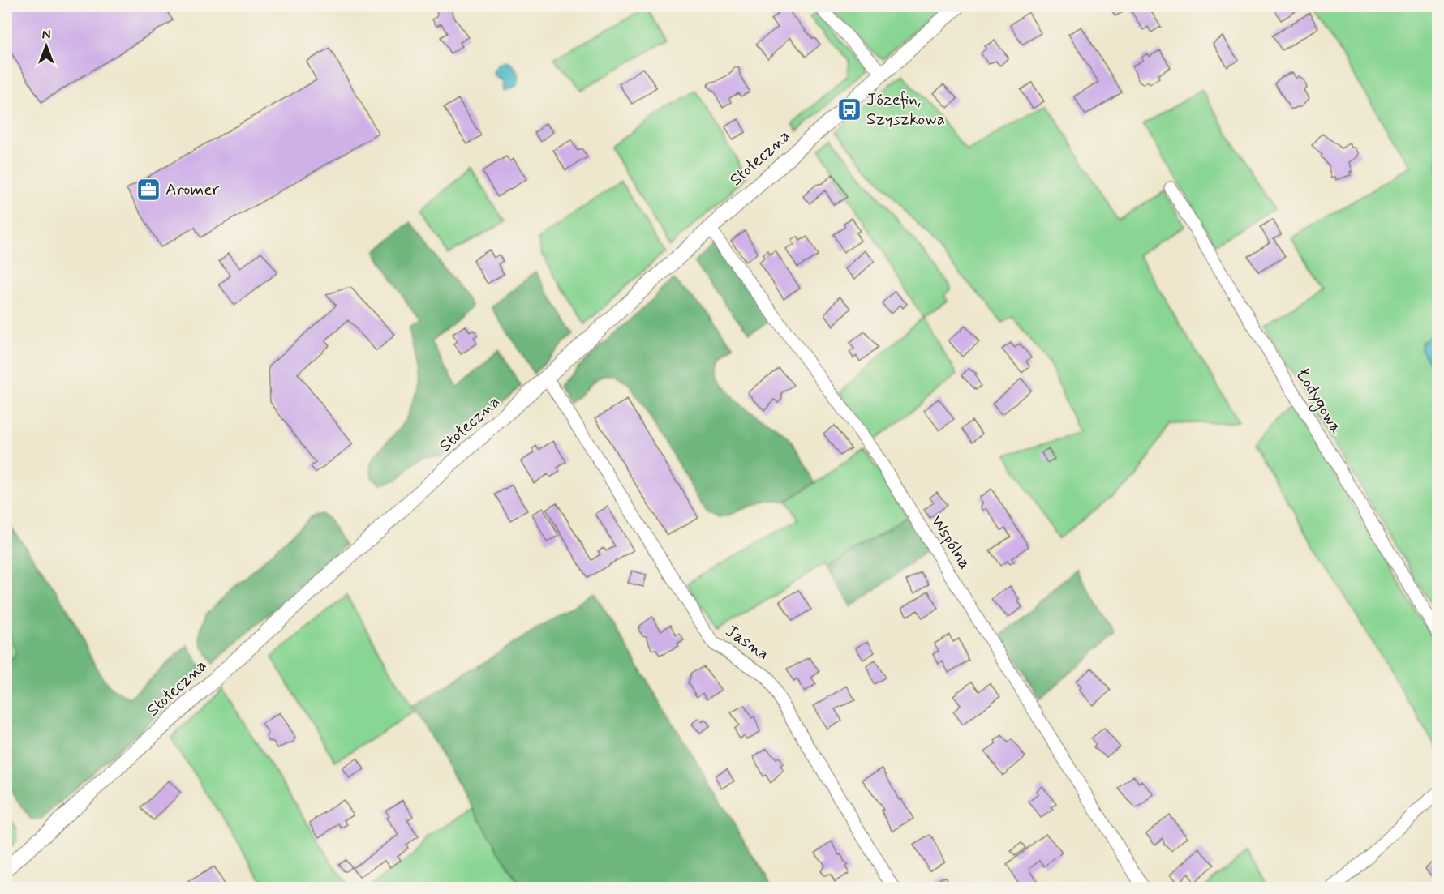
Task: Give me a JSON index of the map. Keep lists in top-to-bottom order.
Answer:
{
  "streets": {
    "street": [
      "Stołeczna",
      "Łodygowa",
      "Wspólna",
      "Jasna"
    ]
  },
  "crossings": [
    ["Stołeczna", "Wspólna"],
    ["Stołeczna", "Jasna"]
  ],
  "places": {
    "bus stop": ["Józefin, Szyszkowa"],
    "office": ["Aromer"]
  },
  "north": "top"
}
